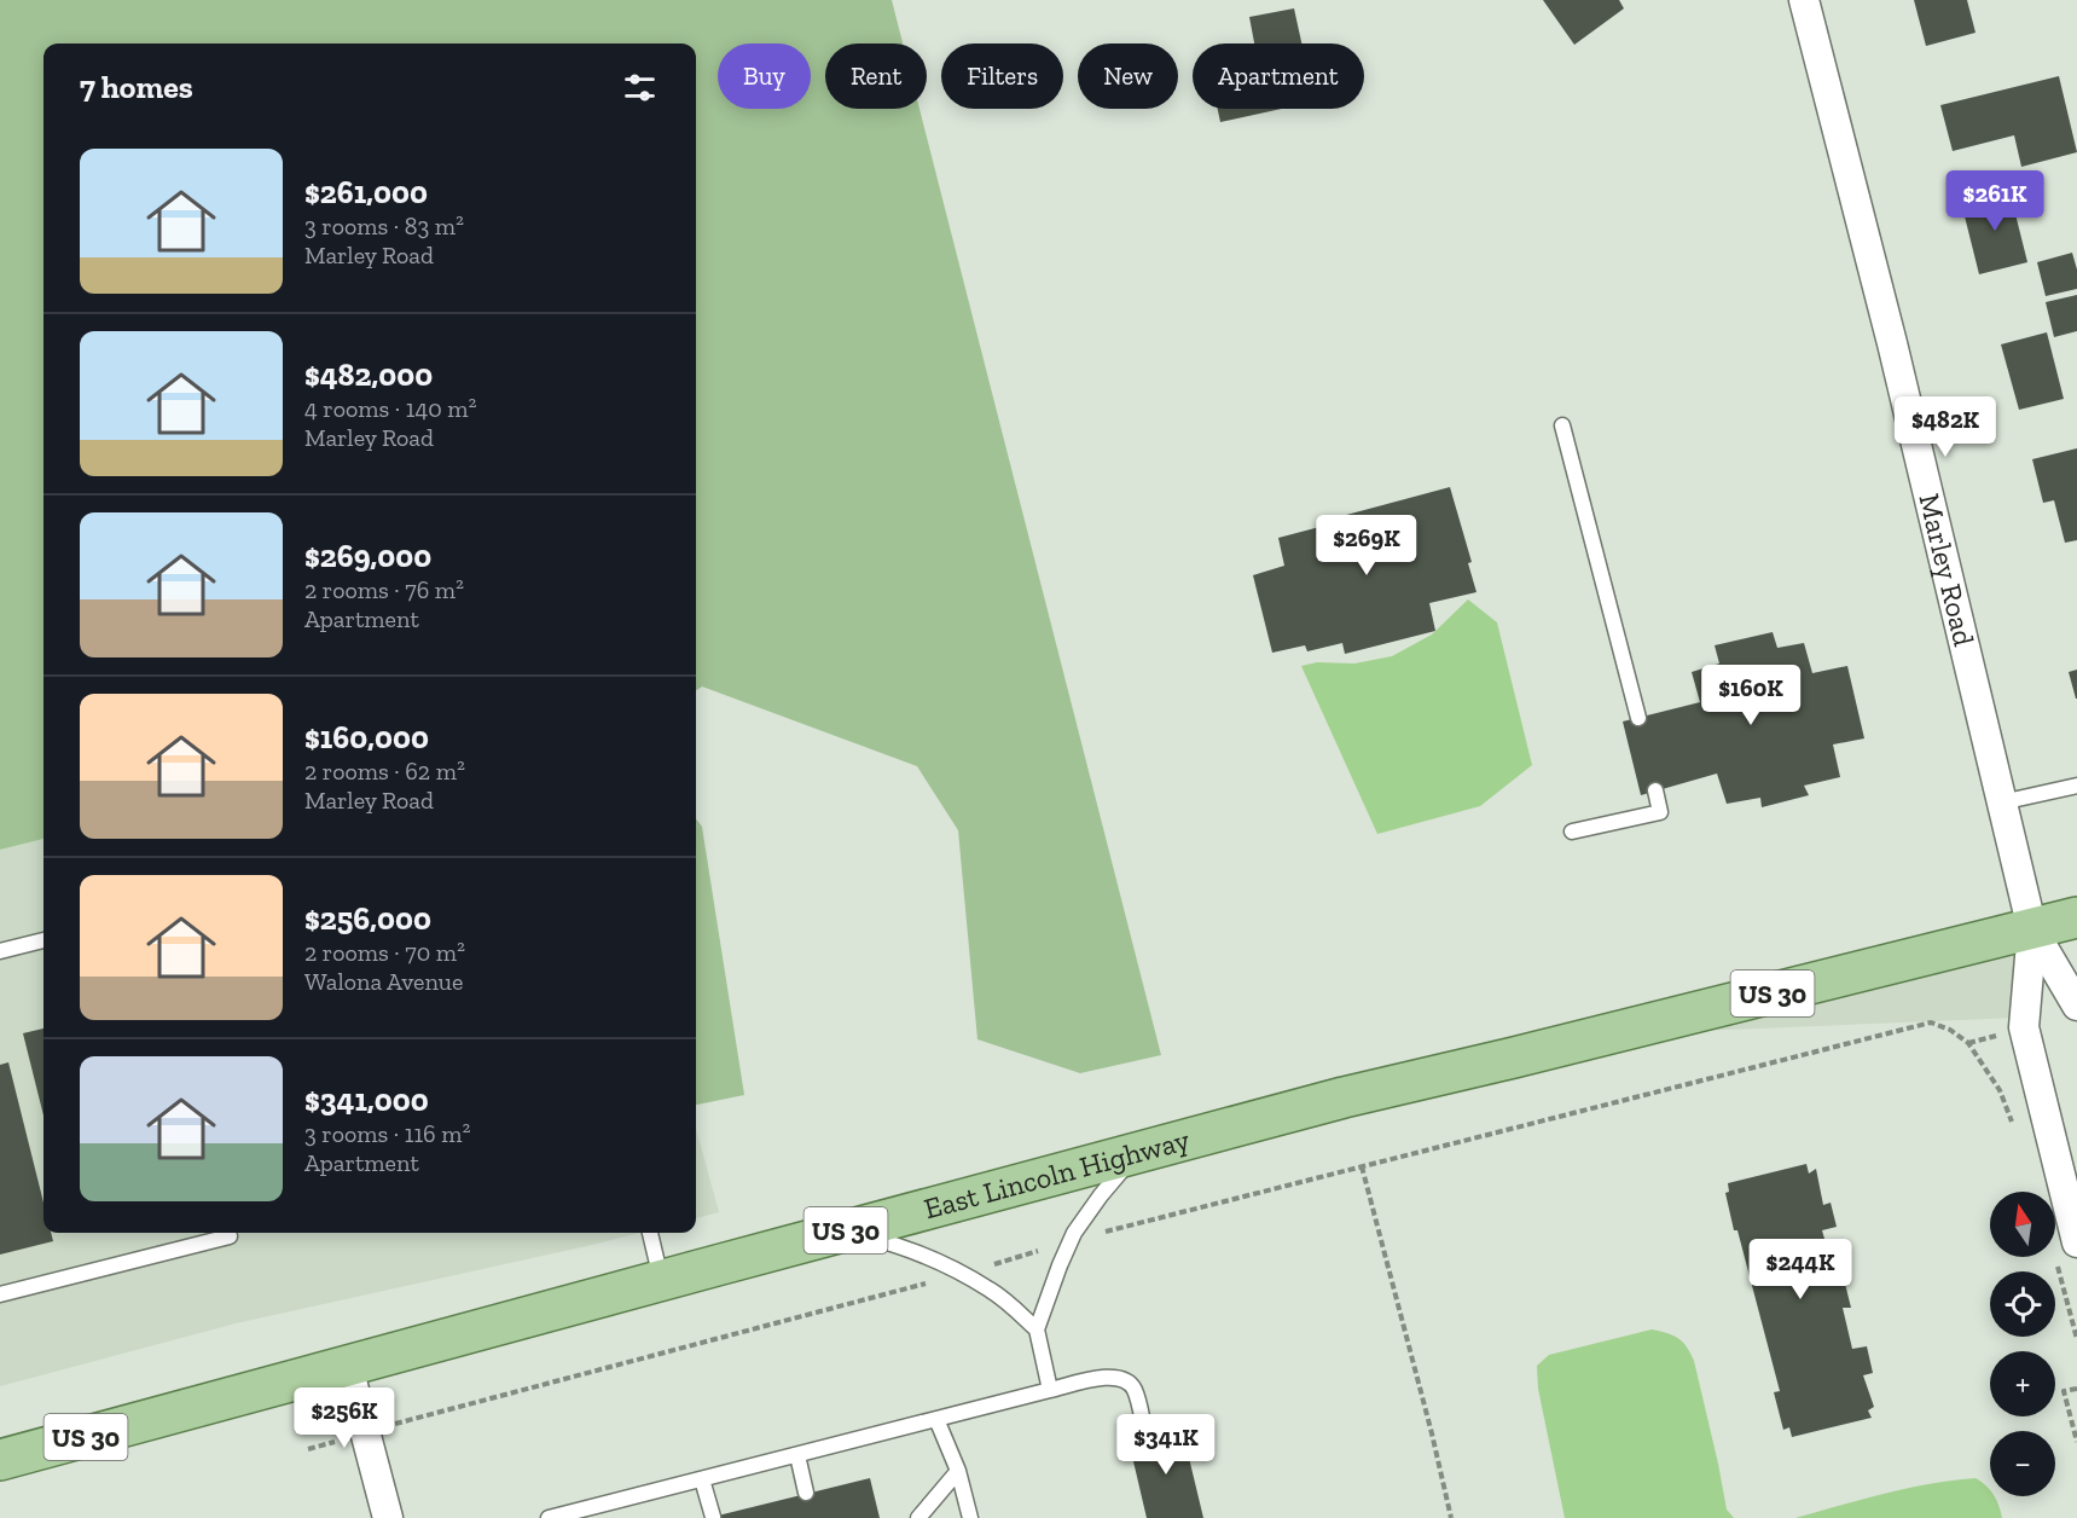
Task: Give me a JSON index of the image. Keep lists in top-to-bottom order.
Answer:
{
  "streets": {
    "main road": ["US 30", "East Lincoln Highway"],
    "street": ["Marley Road"]
  },
  "crossings": [
    ["Marley Road", "East Lincoln Highway"]
  ],
  "north": "top",
  "page": {
    "chip": [
      "Buy",
      "Rent",
      "Filters",
      "New",
      "Apartment"
    ],
    "heading": "7 homes",
    "list": [
      {
        "name": "$261,000",
        "note": "3 rooms · 83 m² · Marley Road"
      },
      {
        "name": "$482,000",
        "note": "4 rooms · 140 m² · Marley Road"
      },
      {
        "name": "$269,000",
        "note": "2 rooms · 76 m² · Apartment"
      },
      {
        "name": "$160,000",
        "note": "2 rooms · 62 m² · Marley Road"
      },
      {
        "name": "$256,000",
        "note": "2 rooms · 70 m² · Walona Avenue"
      },
      {
        "name": "$341,000",
        "note": "3 rooms · 116 m² · Apartment"
      }
    ],
    "price": [
      "$261K",
      "$482K",
      "$269K",
      "$160K",
      "$244K",
      "$256K",
      "$341K"
    ],
    "map_buttons": ["+", "−"]
  }
}
